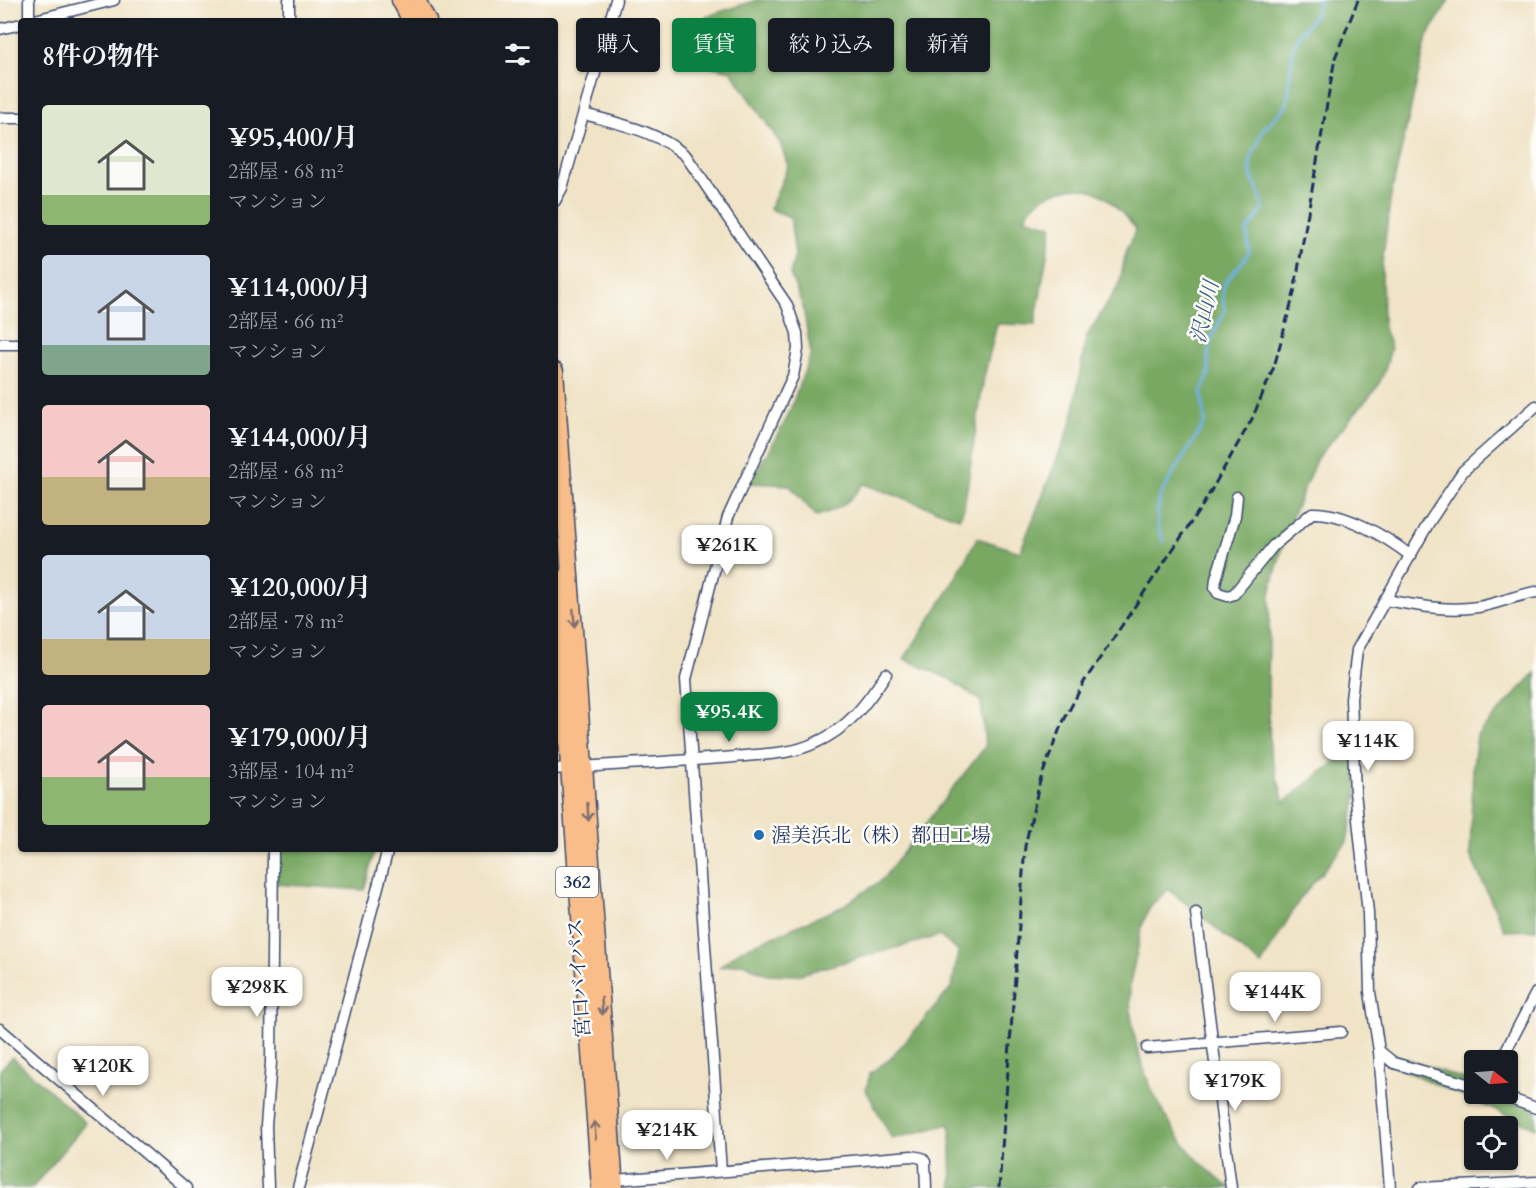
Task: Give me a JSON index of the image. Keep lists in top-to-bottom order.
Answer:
{
  "streets": {
    "highway": ["362", "宮口バイパス"]
  },
  "water": ["沢山川"],
  "places": ["渥美浜北（株）都田工場"],
  "north": "right",
  "page": {
    "chip": [
      "購入",
      "賃貸",
      "絞り込み",
      "新着"
    ],
    "heading": "8件の物件",
    "list": [
      {
        "name": "¥95,400/月",
        "note": "2部屋 · 68 m² · マンション"
      },
      {
        "name": "¥114,000/月",
        "note": "2部屋 · 66 m² · マンション"
      },
      {
        "name": "¥144,000/月",
        "note": "2部屋 · 68 m² · マンション"
      },
      {
        "name": "¥120,000/月",
        "note": "2部屋 · 78 m² · マンション"
      },
      {
        "name": "¥179,000/月",
        "note": "3部屋 · 104 m² · マンション"
      }
    ],
    "price": [
      "¥261K",
      "¥95.4K",
      "¥114K",
      "¥298K",
      "¥144K",
      "¥120K",
      "¥179K",
      "¥214K"
    ]
  }
}
